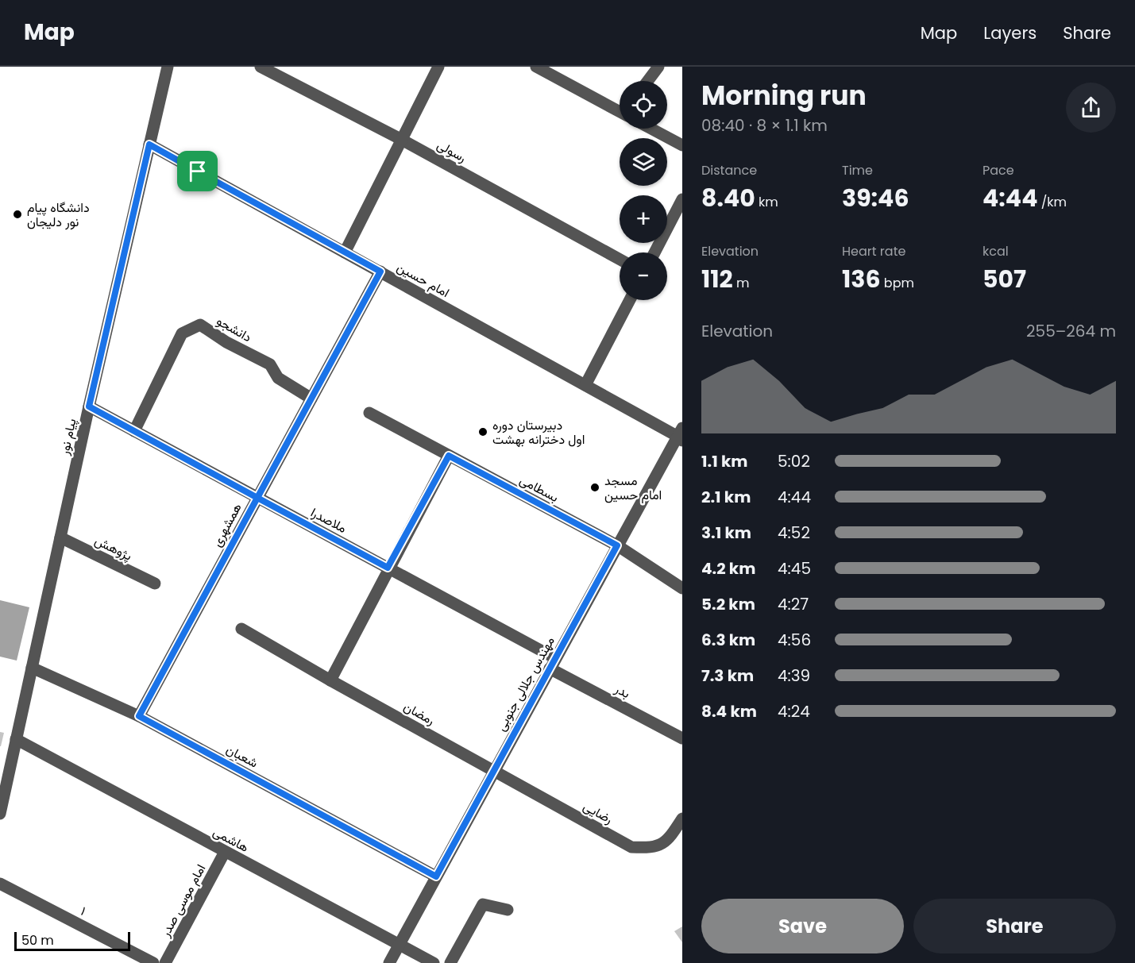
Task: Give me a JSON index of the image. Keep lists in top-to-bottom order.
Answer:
{
  "streets": {
    "street": [
      "رسولی",
      "امام حسین",
      "دانشجو",
      "پیام نور",
      "بسطامی",
      "ملاصدرا",
      "همشهری",
      "پژوهش",
      "مهندس جلالی جنوبی",
      "بدر",
      "رمضان",
      "شعبان",
      "رضایی",
      "هاشمی",
      "امام موسی صدر",
      "۱"
    ]
  },
  "crossings": [
    ["امام حسین", "پیام نور"],
    ["امام حسین", "همشهری"],
    ["امام حسین", "مهندس جلالی جنوبی"],
    ["دانشجو", "ملاصدرا"],
    ["دانشجو", "همشهری"],
    ["پیام نور", "ملاصدرا"],
    ["پیام نور", "پژوهش"],
    ["پیام نور", "شعبان"],
    ["پیام نور", "هاشمی"],
    ["بسطامی", "مهندس جلالی جنوبی"],
    ["ملاصدرا", "همشهری"],
    ["ملاصدرا", "مهندس جلالی جنوبی"],
    ["ملاصدرا", "بدر"],
    ["همشهری", "شعبان"],
    ["مهندس جلالی جنوبی", "بدر"],
    ["مهندس جلالی جنوبی", "رمضان"],
    ["مهندس جلالی جنوبی", "شعبان"],
    ["مهندس جلالی جنوبی", "رضایی"],
    ["مهندس جلالی جنوبی", "هاشمی"],
    ["رمضان", "رضایی"],
    ["هاشمی", "امام موسی صدر"]
  ],
  "places": ["دانشگاه پیام نور دلیجان", "دبیرستان دوره اول دخترانه بهشت", "مسجد امام حسین"],
  "scale_bar": "50 m",
  "page": {
    "header": "Map",
    "nav": ["Map", "Layers", "Share"],
    "heading": ["Morning run", "08:40 · 8 × 1.1 km"],
    "map_buttons": ["+", "−"],
    "stats": [
      ["Distance", "8.40 km"],
      ["Time", "39:46"],
      ["Pace", "4:44 /km"],
      ["Elevation", "112 m"],
      ["Heart rate", "136 bpm"],
      ["kcal", "507"]
    ],
    "chart": ["Elevation", "255–264 m"],
    "list": [
      {
        "name": "1.1 km",
        "note": "5:02"
      },
      {
        "name": "2.1 km",
        "note": "4:44"
      },
      {
        "name": "3.1 km",
        "note": "4:52"
      },
      {
        "name": "4.2 km",
        "note": "4:45"
      },
      {
        "name": "5.2 km",
        "note": "4:27"
      },
      {
        "name": "6.3 km",
        "note": "4:56"
      },
      {
        "name": "7.3 km",
        "note": "4:39"
      },
      {
        "name": "8.4 km",
        "note": "4:24"
      }
    ],
    "buttons": ["Save", "Share"],
    "scale": "50 m"
  }
}
